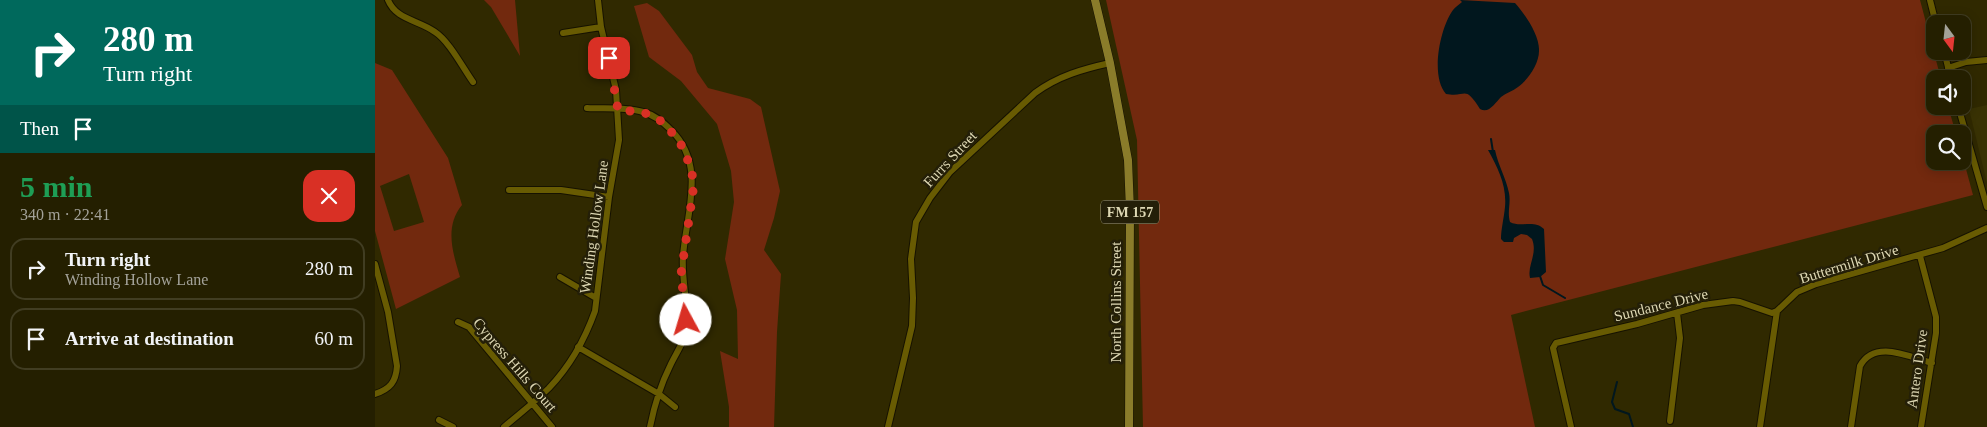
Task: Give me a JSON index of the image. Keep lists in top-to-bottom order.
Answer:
{
  "streets": {
    "main road": ["FM 157", "North Collins Street"],
    "street": [
      "Furrs Street",
      "Winding Hollow Lane",
      "Buttermilk Drive",
      "Sundance Drive",
      "Cypress Hills Court",
      "Antero Drive"
    ]
  },
  "crossings": [
    ["Furrs Street", "North Collins Street"],
    ["Winding Hollow Lane", "Cypress Hills Court"],
    ["Buttermilk Drive", "Sundance Drive"],
    ["Buttermilk Drive", "Antero Drive"]
  ],
  "north": "bottom",
  "page": {
    "turn": ["280 m", "Turn right"],
    "then": "Then",
    "heading": ["5 min", "340 m · 22:41"],
    "list": [
      {
        "name": "Turn right",
        "note": "Winding Hollow Lane",
        "value": "280 m"
      },
      {
        "name": "Arrive at destination",
        "value": "60 m"
      }
    ]
  }
}
